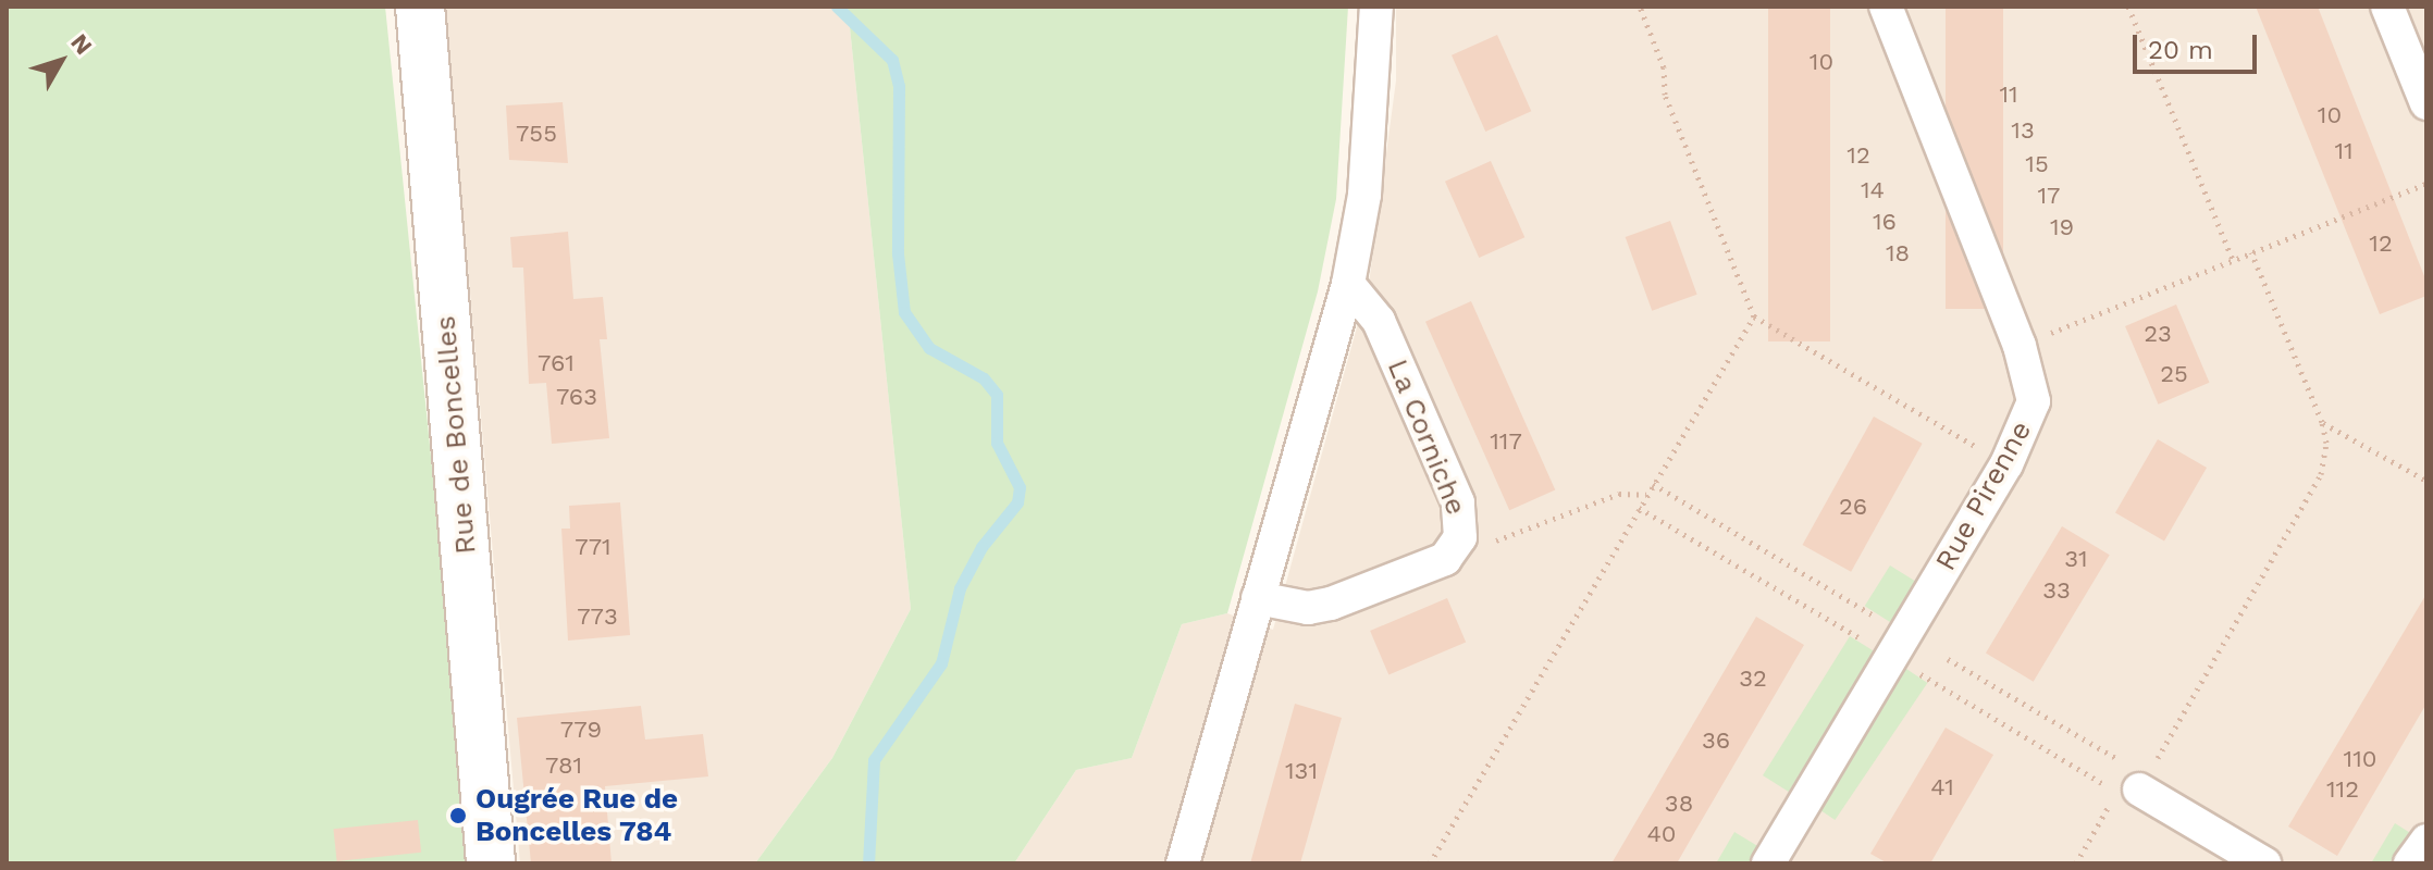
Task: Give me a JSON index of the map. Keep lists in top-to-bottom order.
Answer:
{
  "streets": {
    "main road": ["Rue de Boncelles"],
    "street": ["La Corniche", "Rue Pirenne"]
  },
  "places": ["Ougrée Rue de Boncelles 784"],
  "house_numbers": [
    "10",
    "11",
    "10",
    "13",
    "755",
    "11",
    "12",
    "15",
    "14",
    "17",
    "16",
    "19",
    "12",
    "18",
    "23",
    "761",
    "25",
    "763",
    "117",
    "26",
    "771",
    "31",
    "33",
    "773",
    "32",
    "779",
    "36",
    "110",
    "781",
    "131",
    "41",
    "112",
    "38",
    "40"
  ],
  "scale_bar": "20 m",
  "north": "top right"
}
